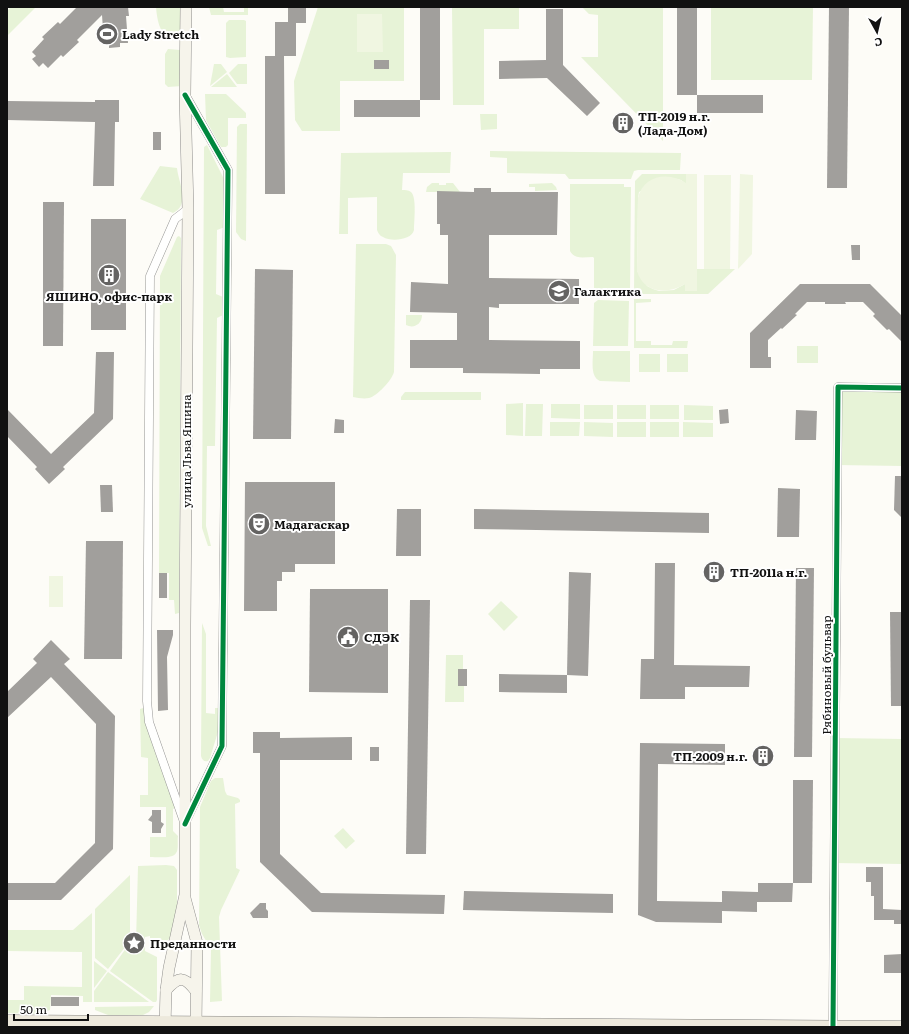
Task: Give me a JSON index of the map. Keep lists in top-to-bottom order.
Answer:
{
  "streets": {
    "main road": ["улица Льва Яшина"],
    "street": ["Рябиновый бульвар"]
  },
  "places": {
    "sports": ["Lady Stretch"],
    "building": [
      "ТП-2019 н.г. (Лада-Дом)",
      "ЯШИНО, офис-парк",
      "ТП-2011а н.г.",
      "ТП-2009 н.г."
    ],
    "school or university": ["Галактика"],
    "theatre": ["Мадагаскар"],
    "public building": ["СДЭК"],
    "place": ["Преданности"]
  },
  "scale_bar": "50 m",
  "north": "bottom"
}
